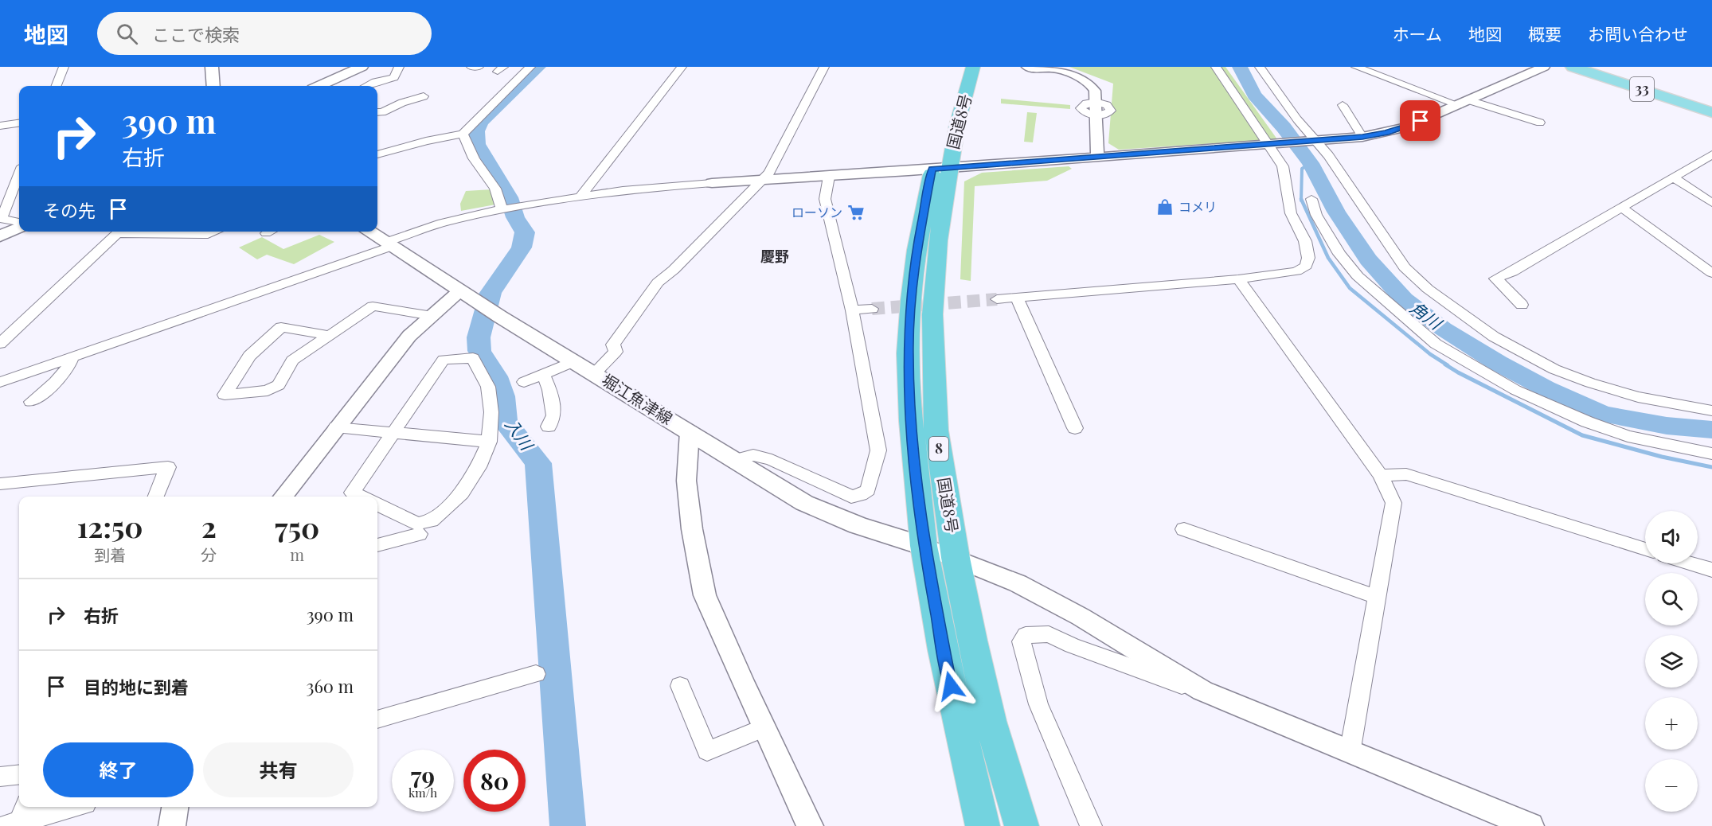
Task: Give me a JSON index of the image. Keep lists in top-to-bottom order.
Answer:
{
  "streets": {
    "highway": ["国道8号", "8"],
    "main road": ["33", "堀江魚津線"]
  },
  "crossings": [
    ["国道8号", "堀江魚津線"]
  ],
  "districts": ["慶野"],
  "water": ["角川", "入川"],
  "places": {
    "shop": ["コメリ"],
    "supermarket": ["ローソン"]
  },
  "page": {
    "header": "地図",
    "search": "ここで検索",
    "nav": [
      "ホーム",
      "地図",
      "概要",
      "お問い合わせ"
    ],
    "turn": ["390 m", "右折"],
    "then": "その先",
    "eta": [
      "12:50",
      "到着",
      "2",
      "分",
      "750",
      "m"
    ],
    "map_buttons": ["+", "−"],
    "list": [
      {
        "name": "右折",
        "value": "390 m"
      },
      {
        "name": "目的地に到着",
        "value": "360 m"
      }
    ],
    "buttons": ["終了", "共有"],
    "speed": "79 km/h",
    "limit": "80"
  }
}
